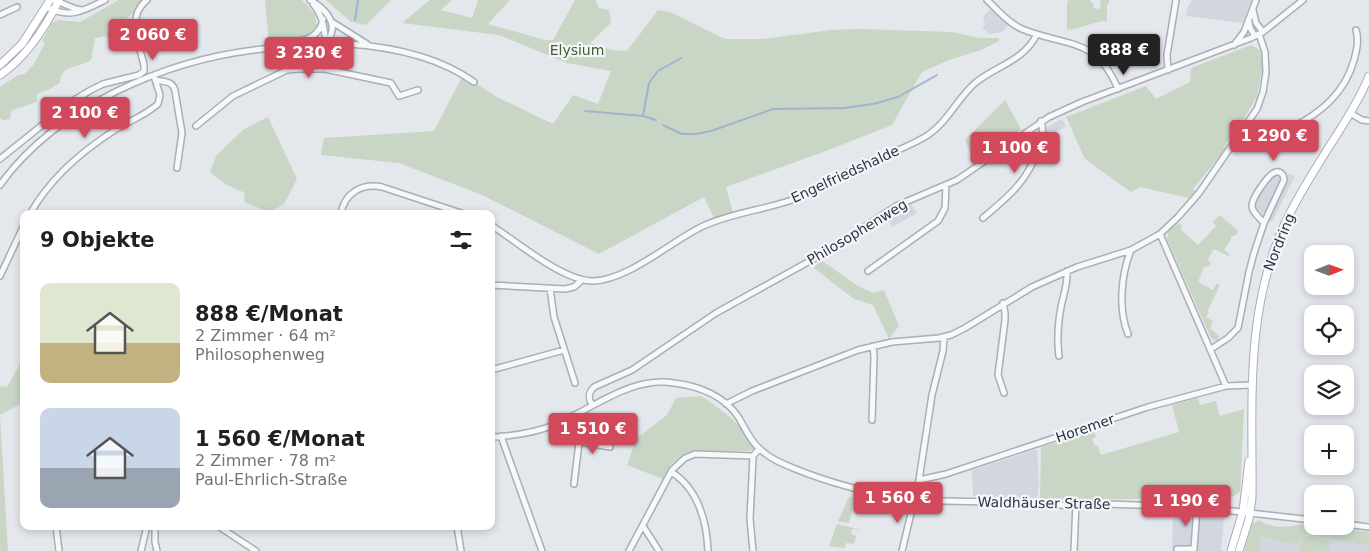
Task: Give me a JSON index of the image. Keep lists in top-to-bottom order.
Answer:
{
  "streets": {
    "street": [
      "Engelfriedshalde",
      "Philosophenweg",
      "Nordring",
      "Horemer",
      "Waldhäuser Straße"
    ]
  },
  "crossings": [
    ["Philosophenweg", "Waldhäuser Straße"],
    ["Nordring", "Horemer"],
    ["Nordring", "Waldhäuser Straße"]
  ],
  "parks": ["Elysium"],
  "north": "right",
  "page": {
    "price": [
      "2 060 €",
      "888 €",
      "3 230 €",
      "2 100 €",
      "1 290 €",
      "1 100 €",
      "1 510 €",
      "1 560 €",
      "1 190 €"
    ],
    "heading": "9 Objekte",
    "map_buttons": ["+", "−"],
    "list": [
      {
        "name": "888 €/Monat",
        "note": "2 Zimmer · 64 m² · Philosophenweg"
      },
      {
        "name": "1 560 €/Monat",
        "note": "2 Zimmer · 78 m² · Paul-Ehrlich-Straße"
      }
    ]
  }
}
